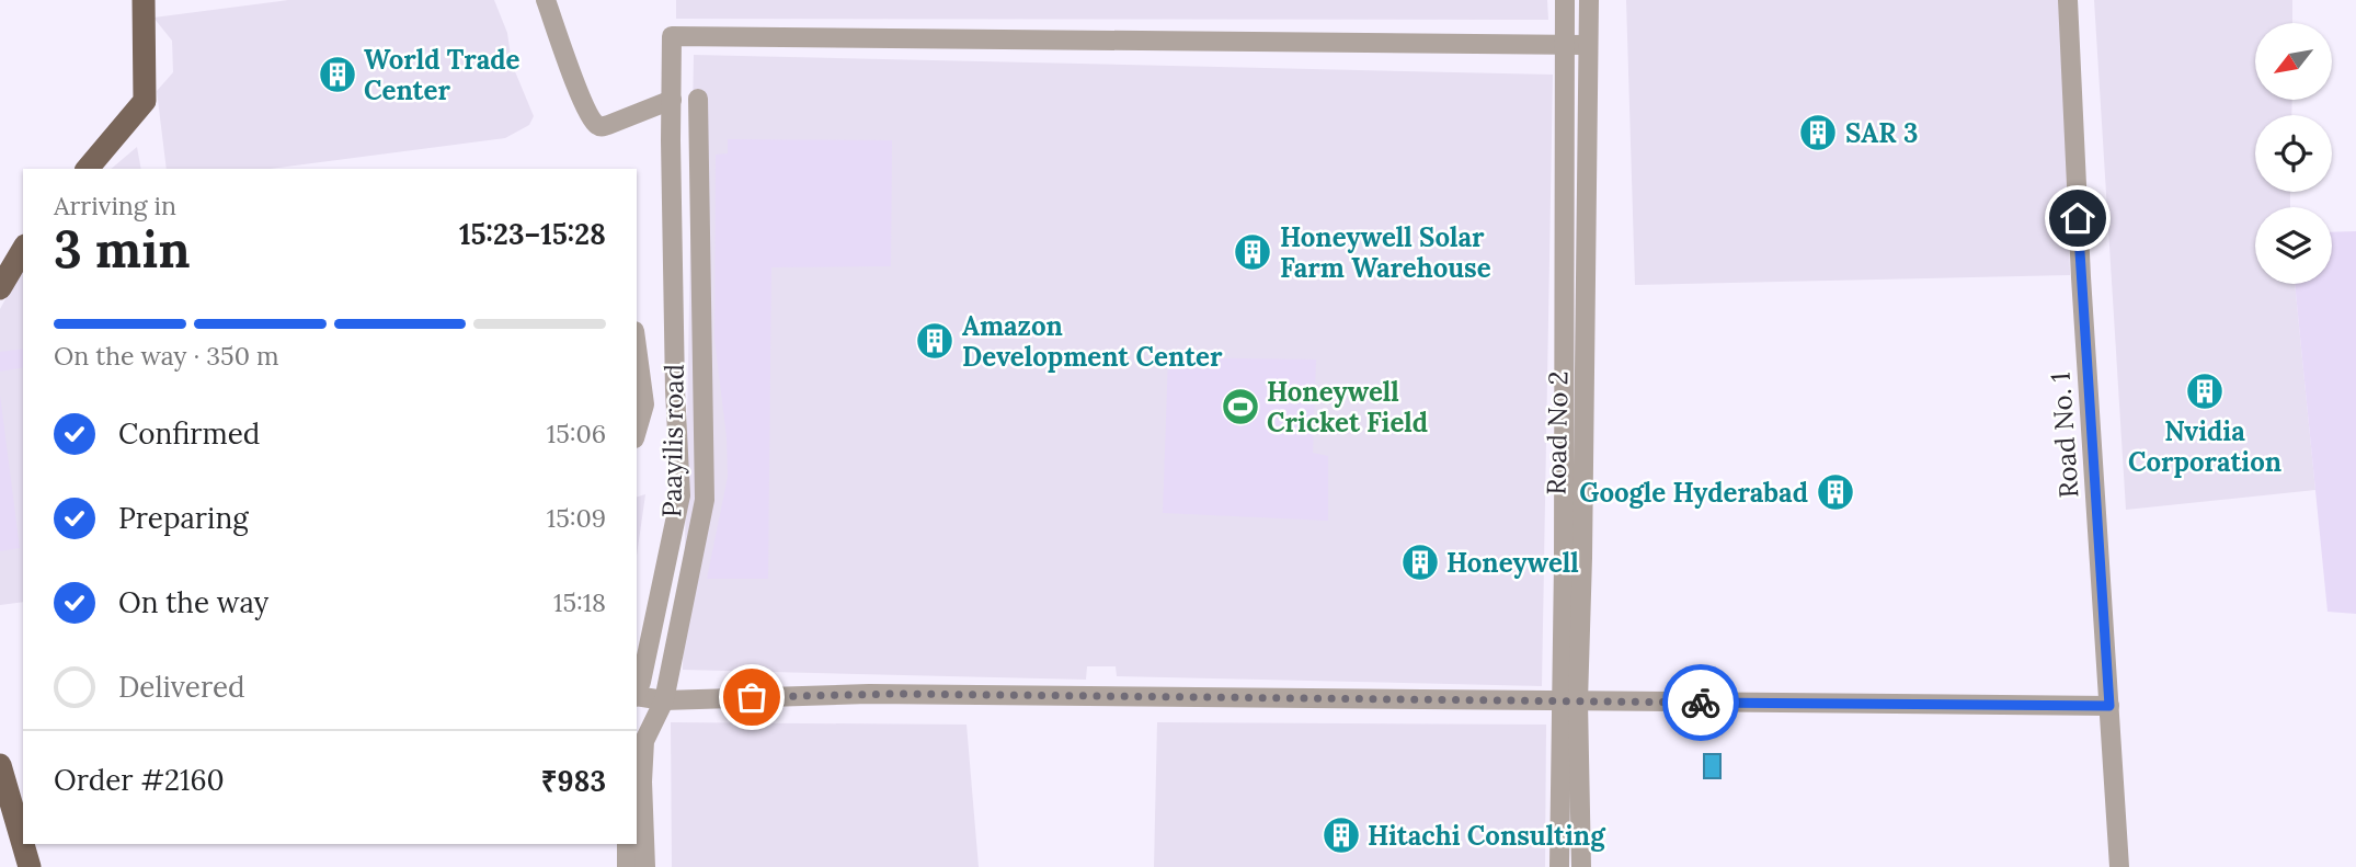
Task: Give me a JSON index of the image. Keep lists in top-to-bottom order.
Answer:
{
  "streets": {
    "street": ["Road No 2", "Road No. 1", "Paayilis road"]
  },
  "crossings": [
    ["Road No 2", "Paayilis road"]
  ],
  "places": {
    "building": [
      "World Trade Center",
      "SAR 3",
      "Honeywell Solar Farm Warehouse",
      "Amazon Development Center",
      "Nvidia Corporation",
      "Google Hyderabad",
      "Honeywell",
      "Hitachi Consulting"
    ],
    "sports": ["Honeywell Cricket Field"]
  },
  "north": "bottom left",
  "page": {
    "heading": ["3 min", "Arriving in", "15:23–15:28"],
    "panel": ["Order #2160", "₹983"],
    "bar": "On the way · 350 m",
    "list": [
      ["Confirmed", "15:06"],
      ["Preparing", "15:09"],
      ["On the way", "15:18"],
      "Delivered"
    ]
  }
}
